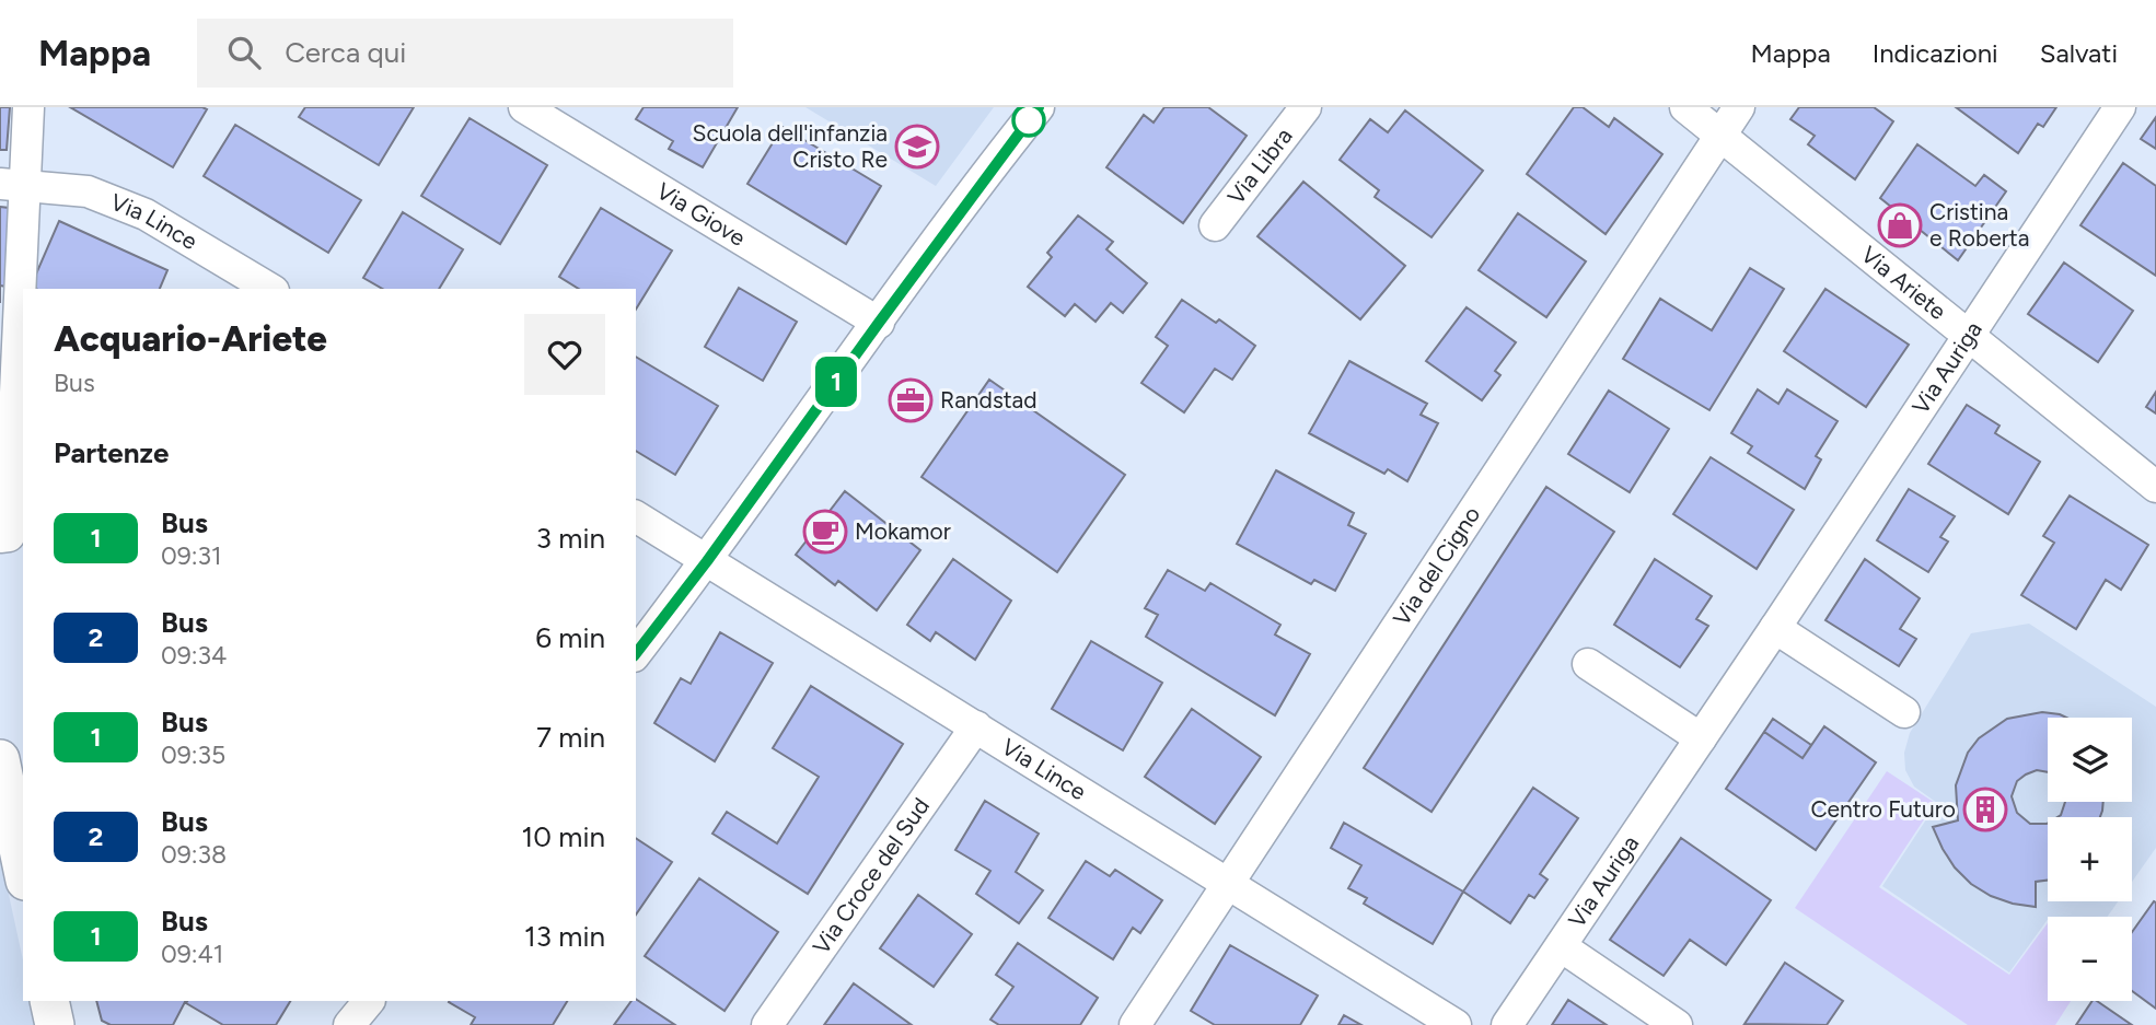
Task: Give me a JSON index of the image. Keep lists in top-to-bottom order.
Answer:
{
  "streets": {
    "street": [
      "Via Libra",
      "Via Giove",
      "Via Lince",
      "Via Ariete",
      "Via Auriga",
      "Via del Cigno",
      "Via Croce del Sud"
    ]
  },
  "crossings": [
    ["Via Lince", "Via del Cigno"],
    ["Via Lince", "Via Croce del Sud"],
    ["Via Ariete", "Via Auriga"],
    ["Via Ariete", "Via del Cigno"]
  ],
  "places": {
    "school or university": ["Scuola dell'infanzia Cristo Re"],
    "shop": ["Cristina e Roberta"],
    "office": ["Randstad"],
    "cafe": ["Mokamor"],
    "building": ["Centro Futuro"]
  },
  "lines": ["bus line 1"],
  "page": {
    "header": "Mappa",
    "search": "Cerca qui",
    "nav": ["Mappa", "Indicazioni", "Salvati"],
    "on_map": "1",
    "heading": [
      ["Acquario-Ariete", "Bus"],
      "Partenze"
    ],
    "list": [
      {
        "mark": "1",
        "name": "Bus",
        "note": "09:31",
        "value": "3 min"
      },
      {
        "mark": "2",
        "name": "Bus",
        "note": "09:34",
        "value": "6 min"
      },
      {
        "mark": "1",
        "name": "Bus",
        "note": "09:35",
        "value": "7 min"
      },
      {
        "mark": "2",
        "name": "Bus",
        "note": "09:38",
        "value": "10 min"
      },
      {
        "mark": "1",
        "name": "Bus",
        "note": "09:41",
        "value": "13 min"
      }
    ],
    "map_buttons": ["+", "−"]
  }
}
